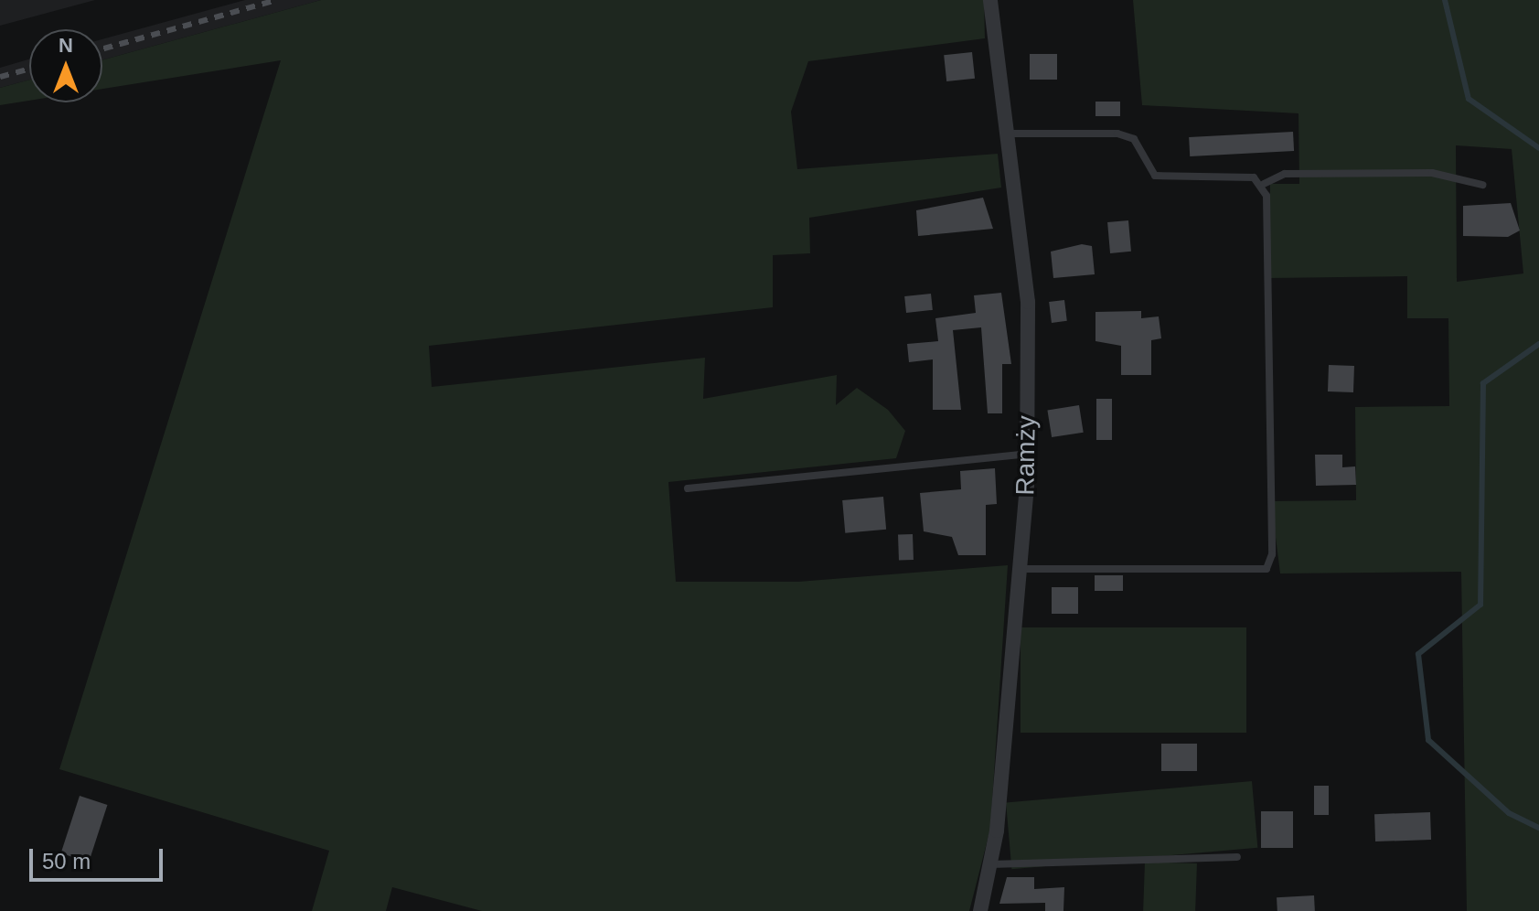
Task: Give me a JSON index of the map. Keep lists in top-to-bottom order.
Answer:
{
  "streets": {
    "street": ["Ramży"]
  },
  "scale_bar": "50 m",
  "north": "top"
}
